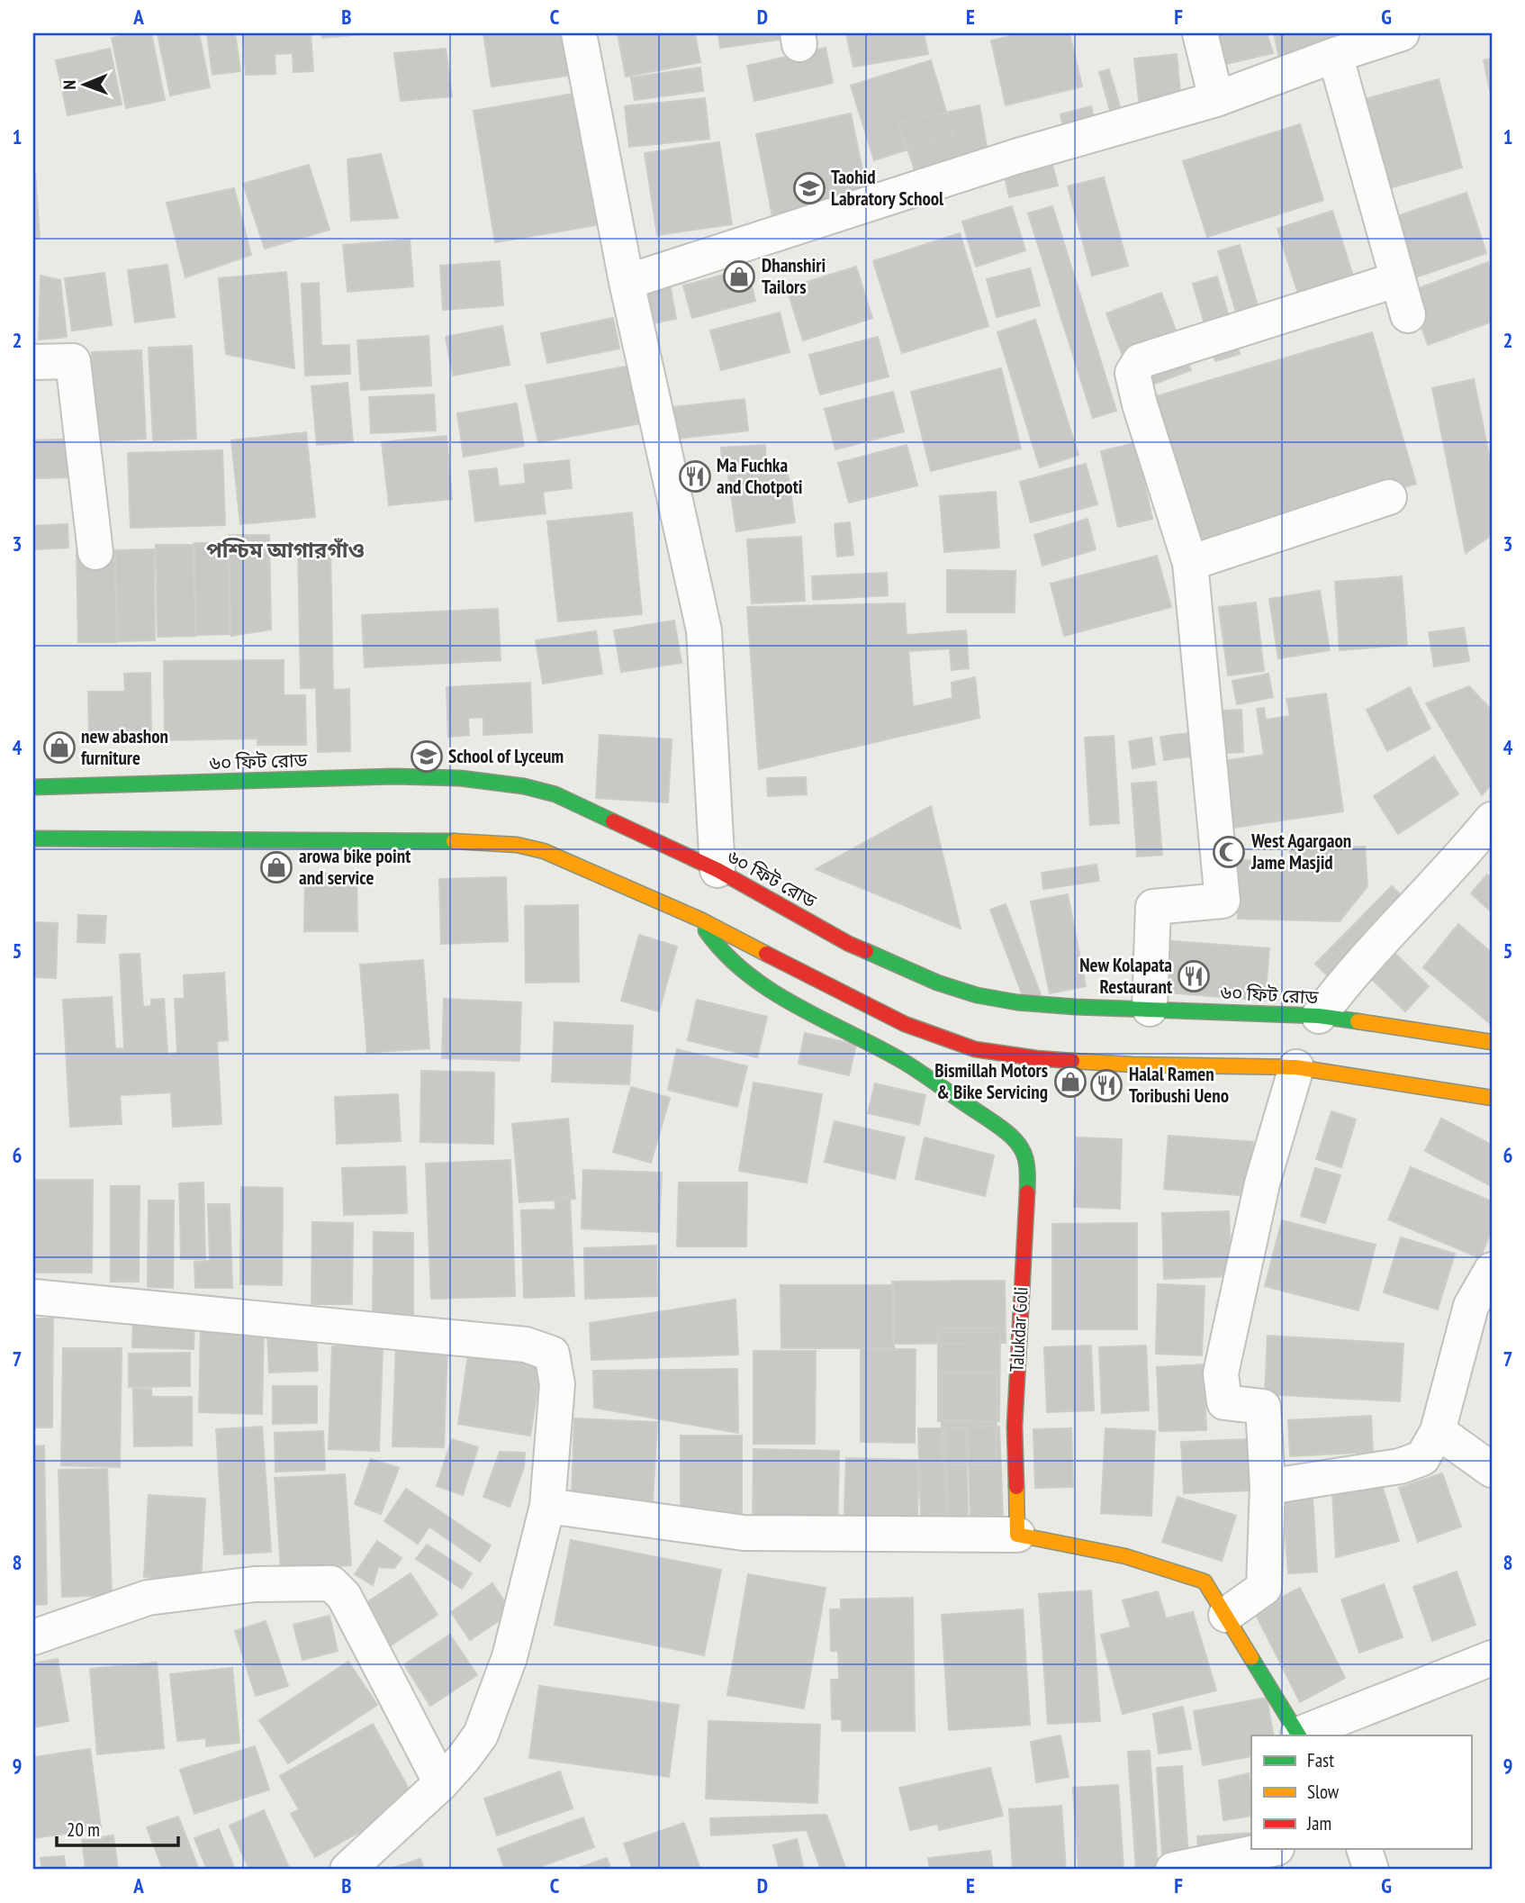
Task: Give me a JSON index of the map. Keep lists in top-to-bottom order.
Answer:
{
  "streets": {
    "street": ["৬০ ফিট রোড", "Talukdar Goli"]
  },
  "districts": ["পশ্চিম আগারগাঁও"],
  "places": {
    "school or university": ["Taohid Labratory School", "School of Lyceum"],
    "shop": [
      "Dhanshiri Tailors",
      "new abashon furniture",
      "arowa bike point and service",
      "Bismillah Motors & Bike Servicing"
    ],
    "restaurant": ["Ma Fuchka and Chotpoti", "New Kolapata Restaurant", "Halal Ramen Toribushi Ueno"],
    "mosque": ["West Agargaon Jame Masjid"]
  },
  "legend": ["Fast", "Slow", "Jam"],
  "scale_bar": "20 m",
  "north": "left",
  "grid": {
    "columns": [
      "A",
      "B",
      "C",
      "D",
      "E",
      "F",
      "G"
    ],
    "rows": [
      "1",
      "2",
      "3",
      "4",
      "5",
      "6",
      "7",
      "8",
      "9"
    ]
  }
}
